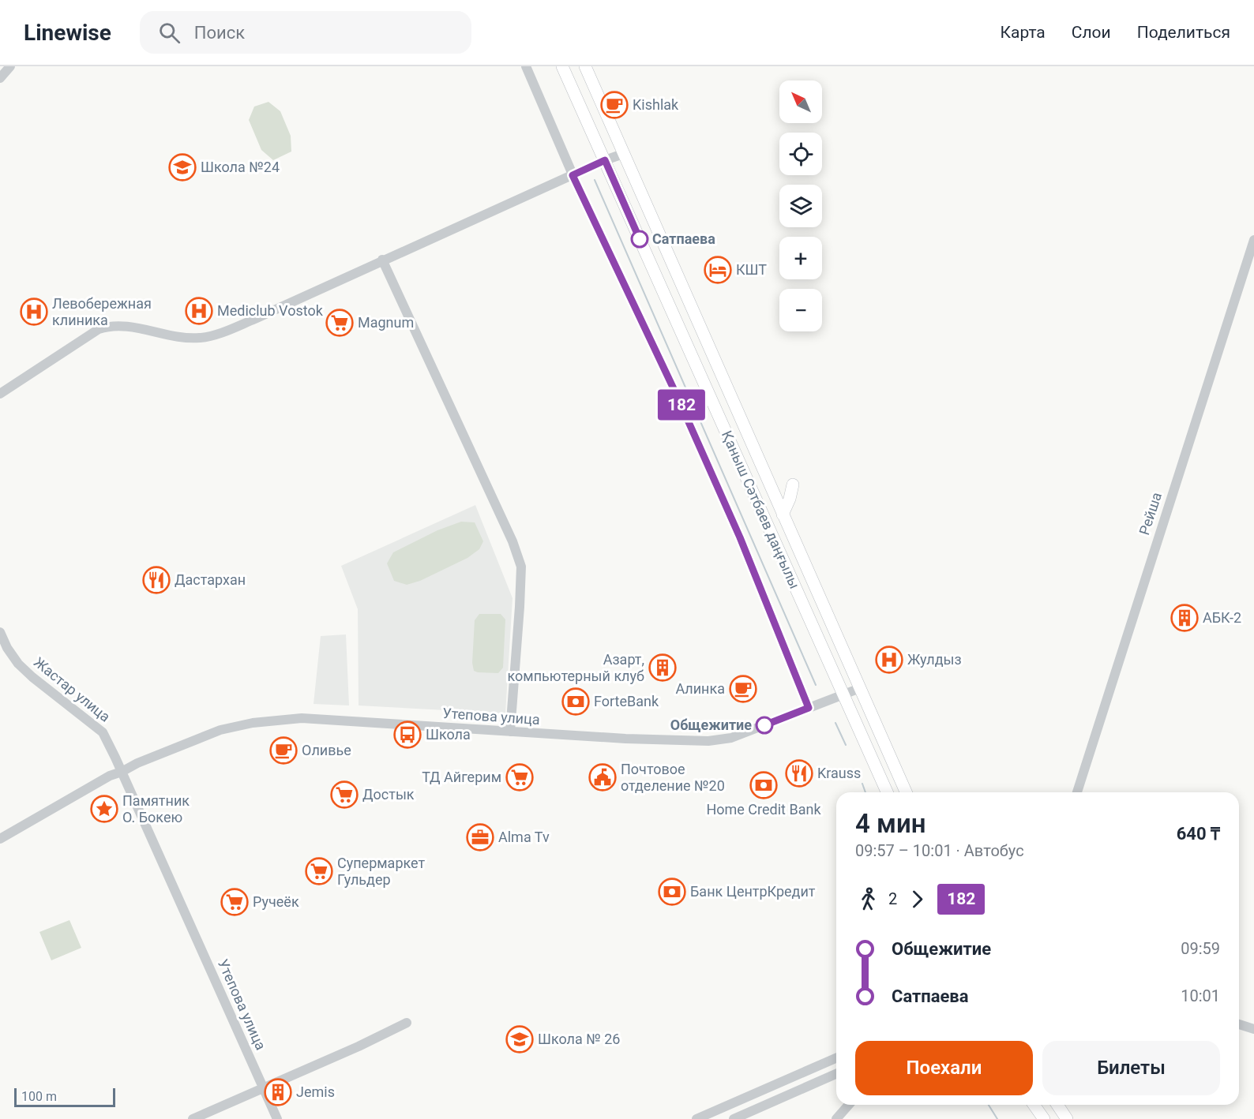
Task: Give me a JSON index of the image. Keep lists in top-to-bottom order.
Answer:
{
  "streets": {
    "main road": ["Қаныш Сәтбаев даңғылы"],
    "street": ["Рейша", "Жастар улица", "Утепова улица"]
  },
  "crossings": [
    ["Қаныш Сәтбаев даңғылы", "Утепова улица"],
    ["Жастар улица", "Утепова улица"]
  ],
  "places": {
    "cafe": ["Kishlak", "Алинка", "Оливье"],
    "school or university": ["Школа №24", "Школа № 26"],
    "other": ["Сатпаева", "Общежитие"],
    "hotel": ["КШТ"],
    "hospital": ["Mediclub Vostok", "Левобережная клиника", "Жулдыз"],
    "supermarket": [
      "Magnum",
      "ТД Айгерим",
      "Достык",
      "Супермаркет Гульдер",
      "Ручеёк"
    ],
    "restaurant": ["Дастархан", "Krauss"],
    "building": ["АБК-2", "Азарт, компьютерный клуб", "Jemis"],
    "bank": ["ForteBank", "Home Credit Bank", "Банк ЦентрКредит"],
    "bus stop": ["Школа"],
    "public building": ["Почтовое отделение №20"],
    "place": ["Памятник О. Бокею"],
    "office": ["Alma Tv"]
  },
  "lines": ["bus line 182"],
  "scale_bar": "100 m",
  "north": "top left",
  "page": {
    "header": "Linewise",
    "search": "Поиск",
    "nav": ["Карта", "Слои", "Поделиться"],
    "on_map": "182",
    "map_buttons": ["+", "−"],
    "heading": ["4 мин", "09:57 – 10:01 · Автобус", "640 ₸"],
    "legs": ["2", "182"],
    "list": [
      {
        "name": "Общежитие",
        "value": "09:59"
      },
      {
        "name": "Сатпаева",
        "value": "10:01"
      }
    ],
    "buttons": ["Поехали", "Билеты"],
    "scale": "100 m"
  }
}
